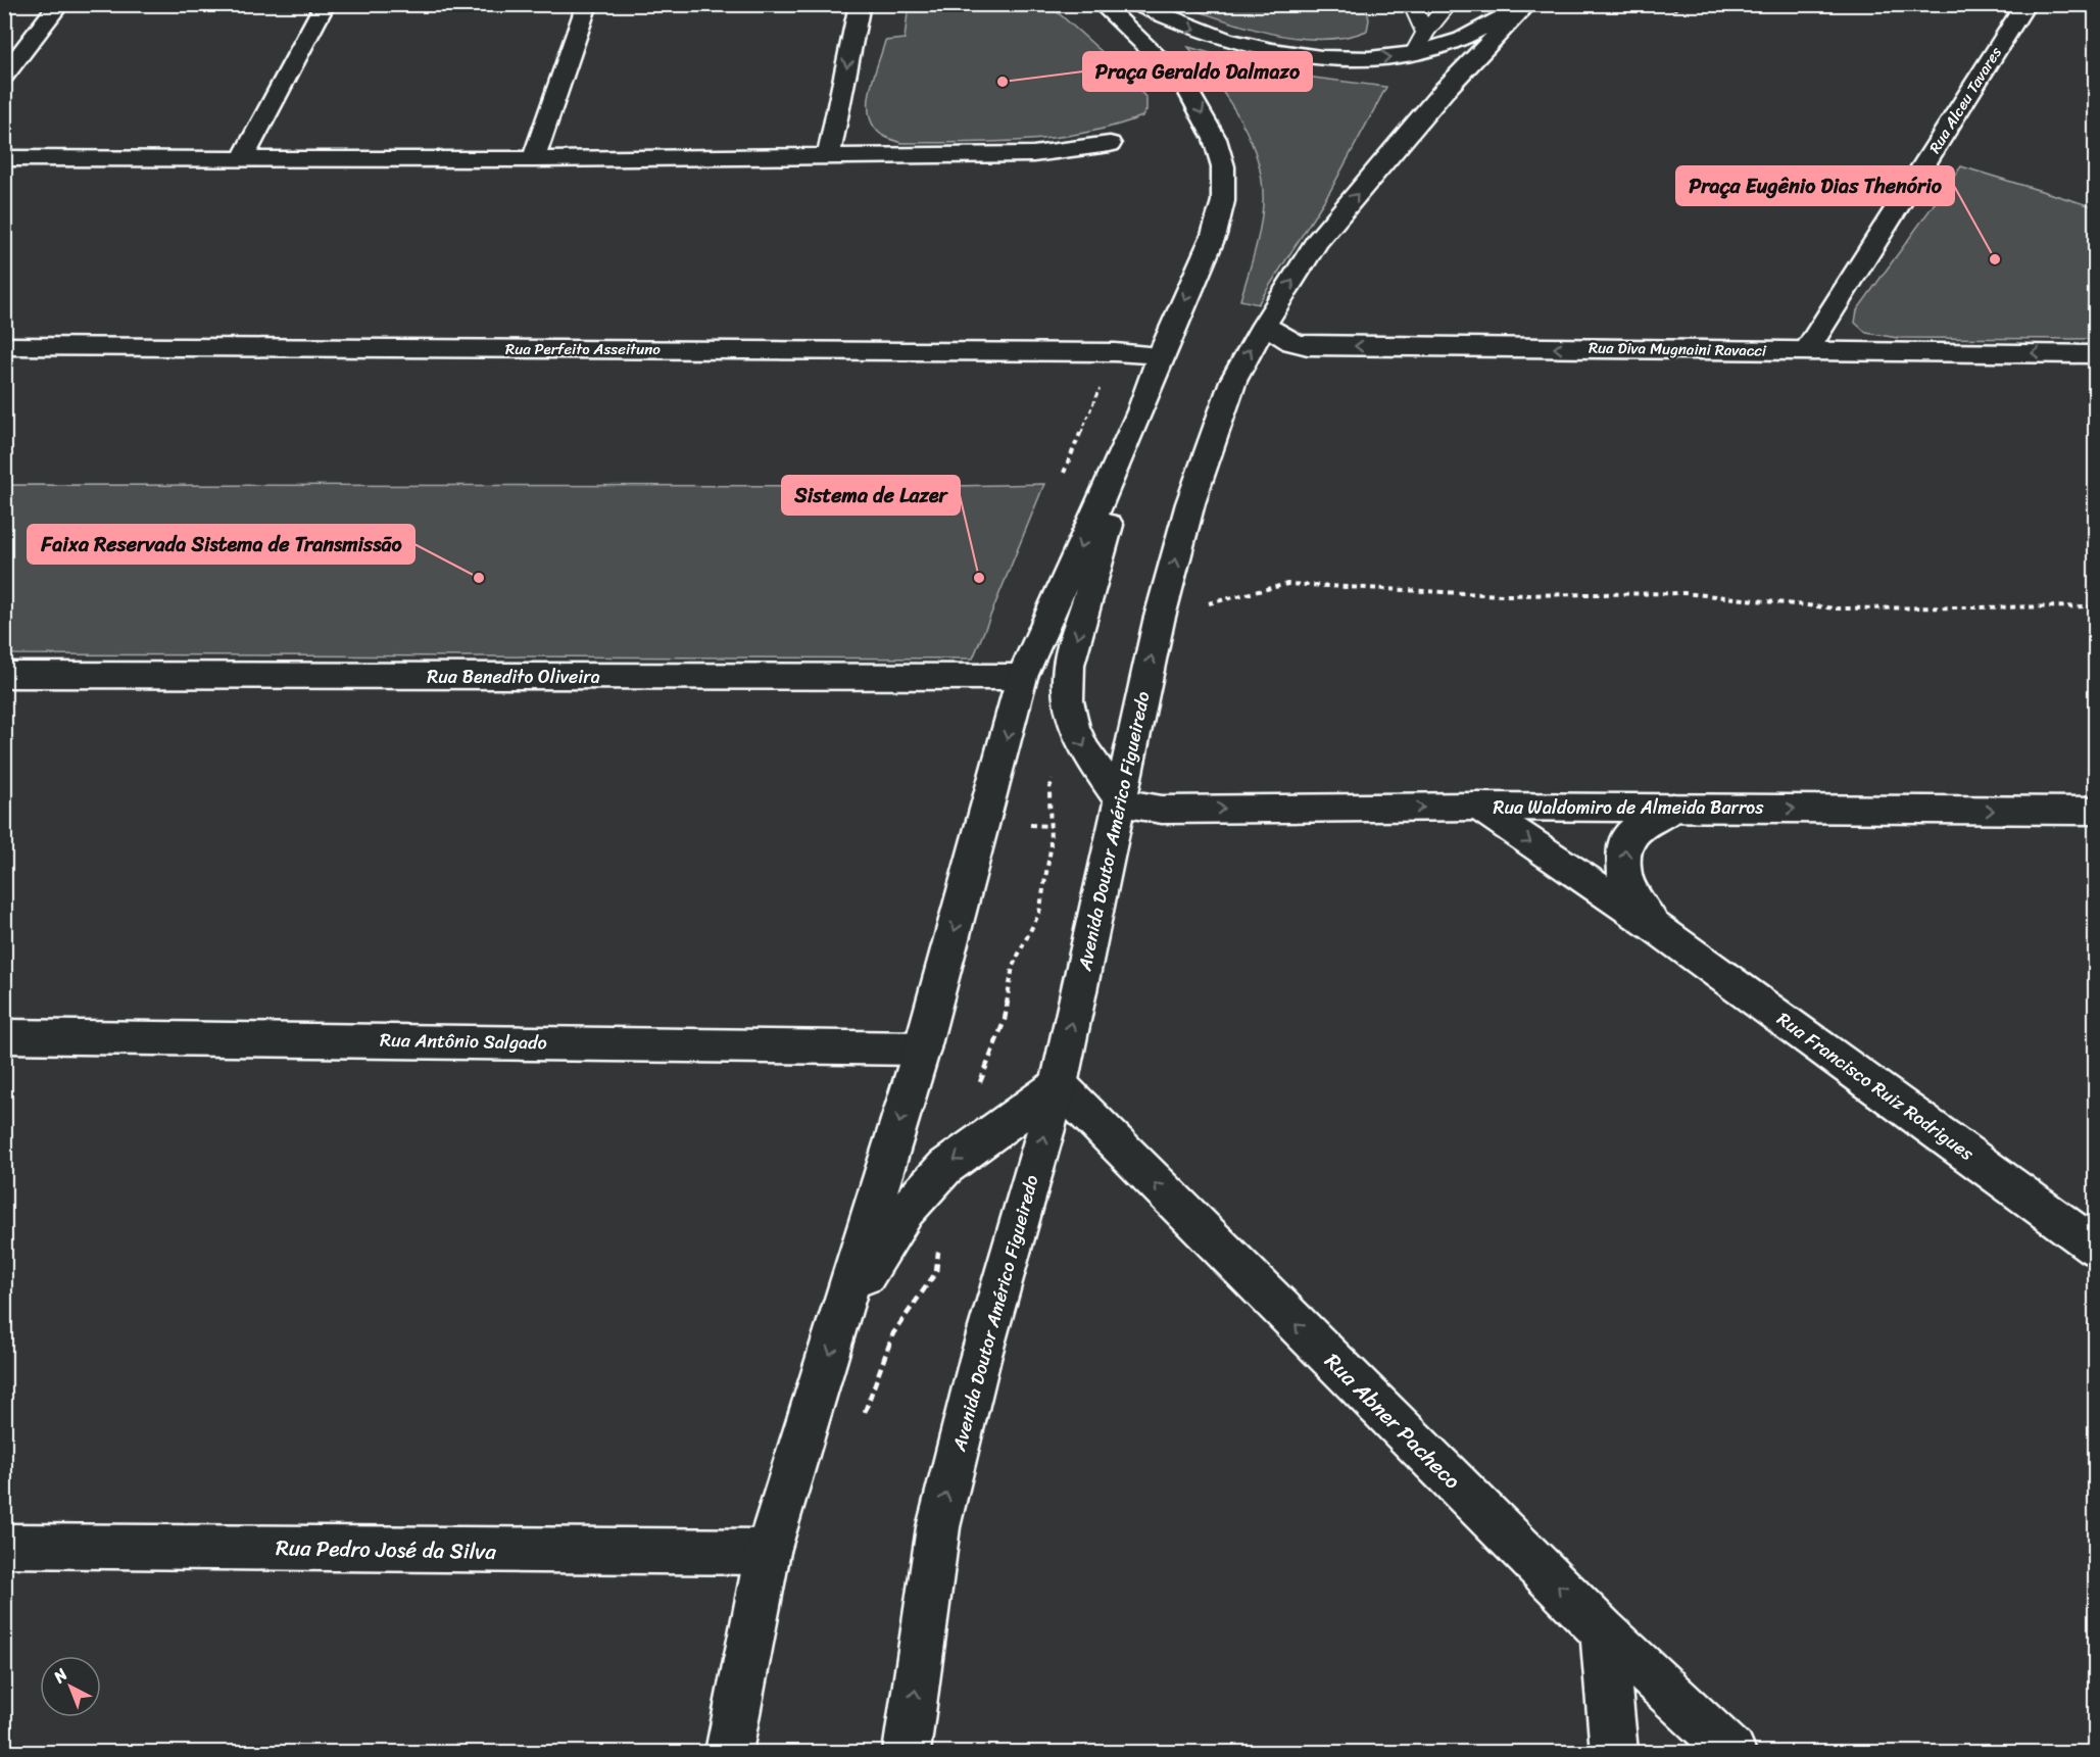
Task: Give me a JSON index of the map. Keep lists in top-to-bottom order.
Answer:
{
  "streets": {
    "street": [
      "Rua Alceu Tavares",
      "Rua Perfeito Asseituno",
      "Rua Diva Mugnaini Ravacci",
      "Rua Benedito Oliveira",
      "Rua Waldomiro de Almeida Barros",
      "Avenida Doutor Américo Figueiredo",
      "Rua Antônio Salgado",
      "Rua Francisco Ruiz Rodrigues",
      "Rua Abner Pacheco",
      "Rua Pedro José da Silva"
    ]
  },
  "crossings": [
    ["Rua Alceu Tavares", "Rua Diva Mugnaini Ravacci"],
    ["Rua Diva Mugnaini Ravacci", "Avenida Doutor Américo Figueiredo"],
    ["Rua Waldomiro de Almeida Barros", "Avenida Doutor Américo Figueiredo"],
    ["Rua Waldomiro de Almeida Barros", "Rua Francisco Ruiz Rodrigues"],
    ["Avenida Doutor Américo Figueiredo", "Rua Abner Pacheco"]
  ],
  "one_way": ["Rua Diva Mugnaini Ravacci", "Rua Waldomiro de Almeida Barros", "Rua Abner Pacheco"],
  "places": [
    "Praça Geraldo Dalmazo",
    "Praça Eugênio Dias Thenório",
    "Faixa Reservada Sistema de Transmissão",
    "Sistema de Lazer"
  ],
  "north": "top left"
}
